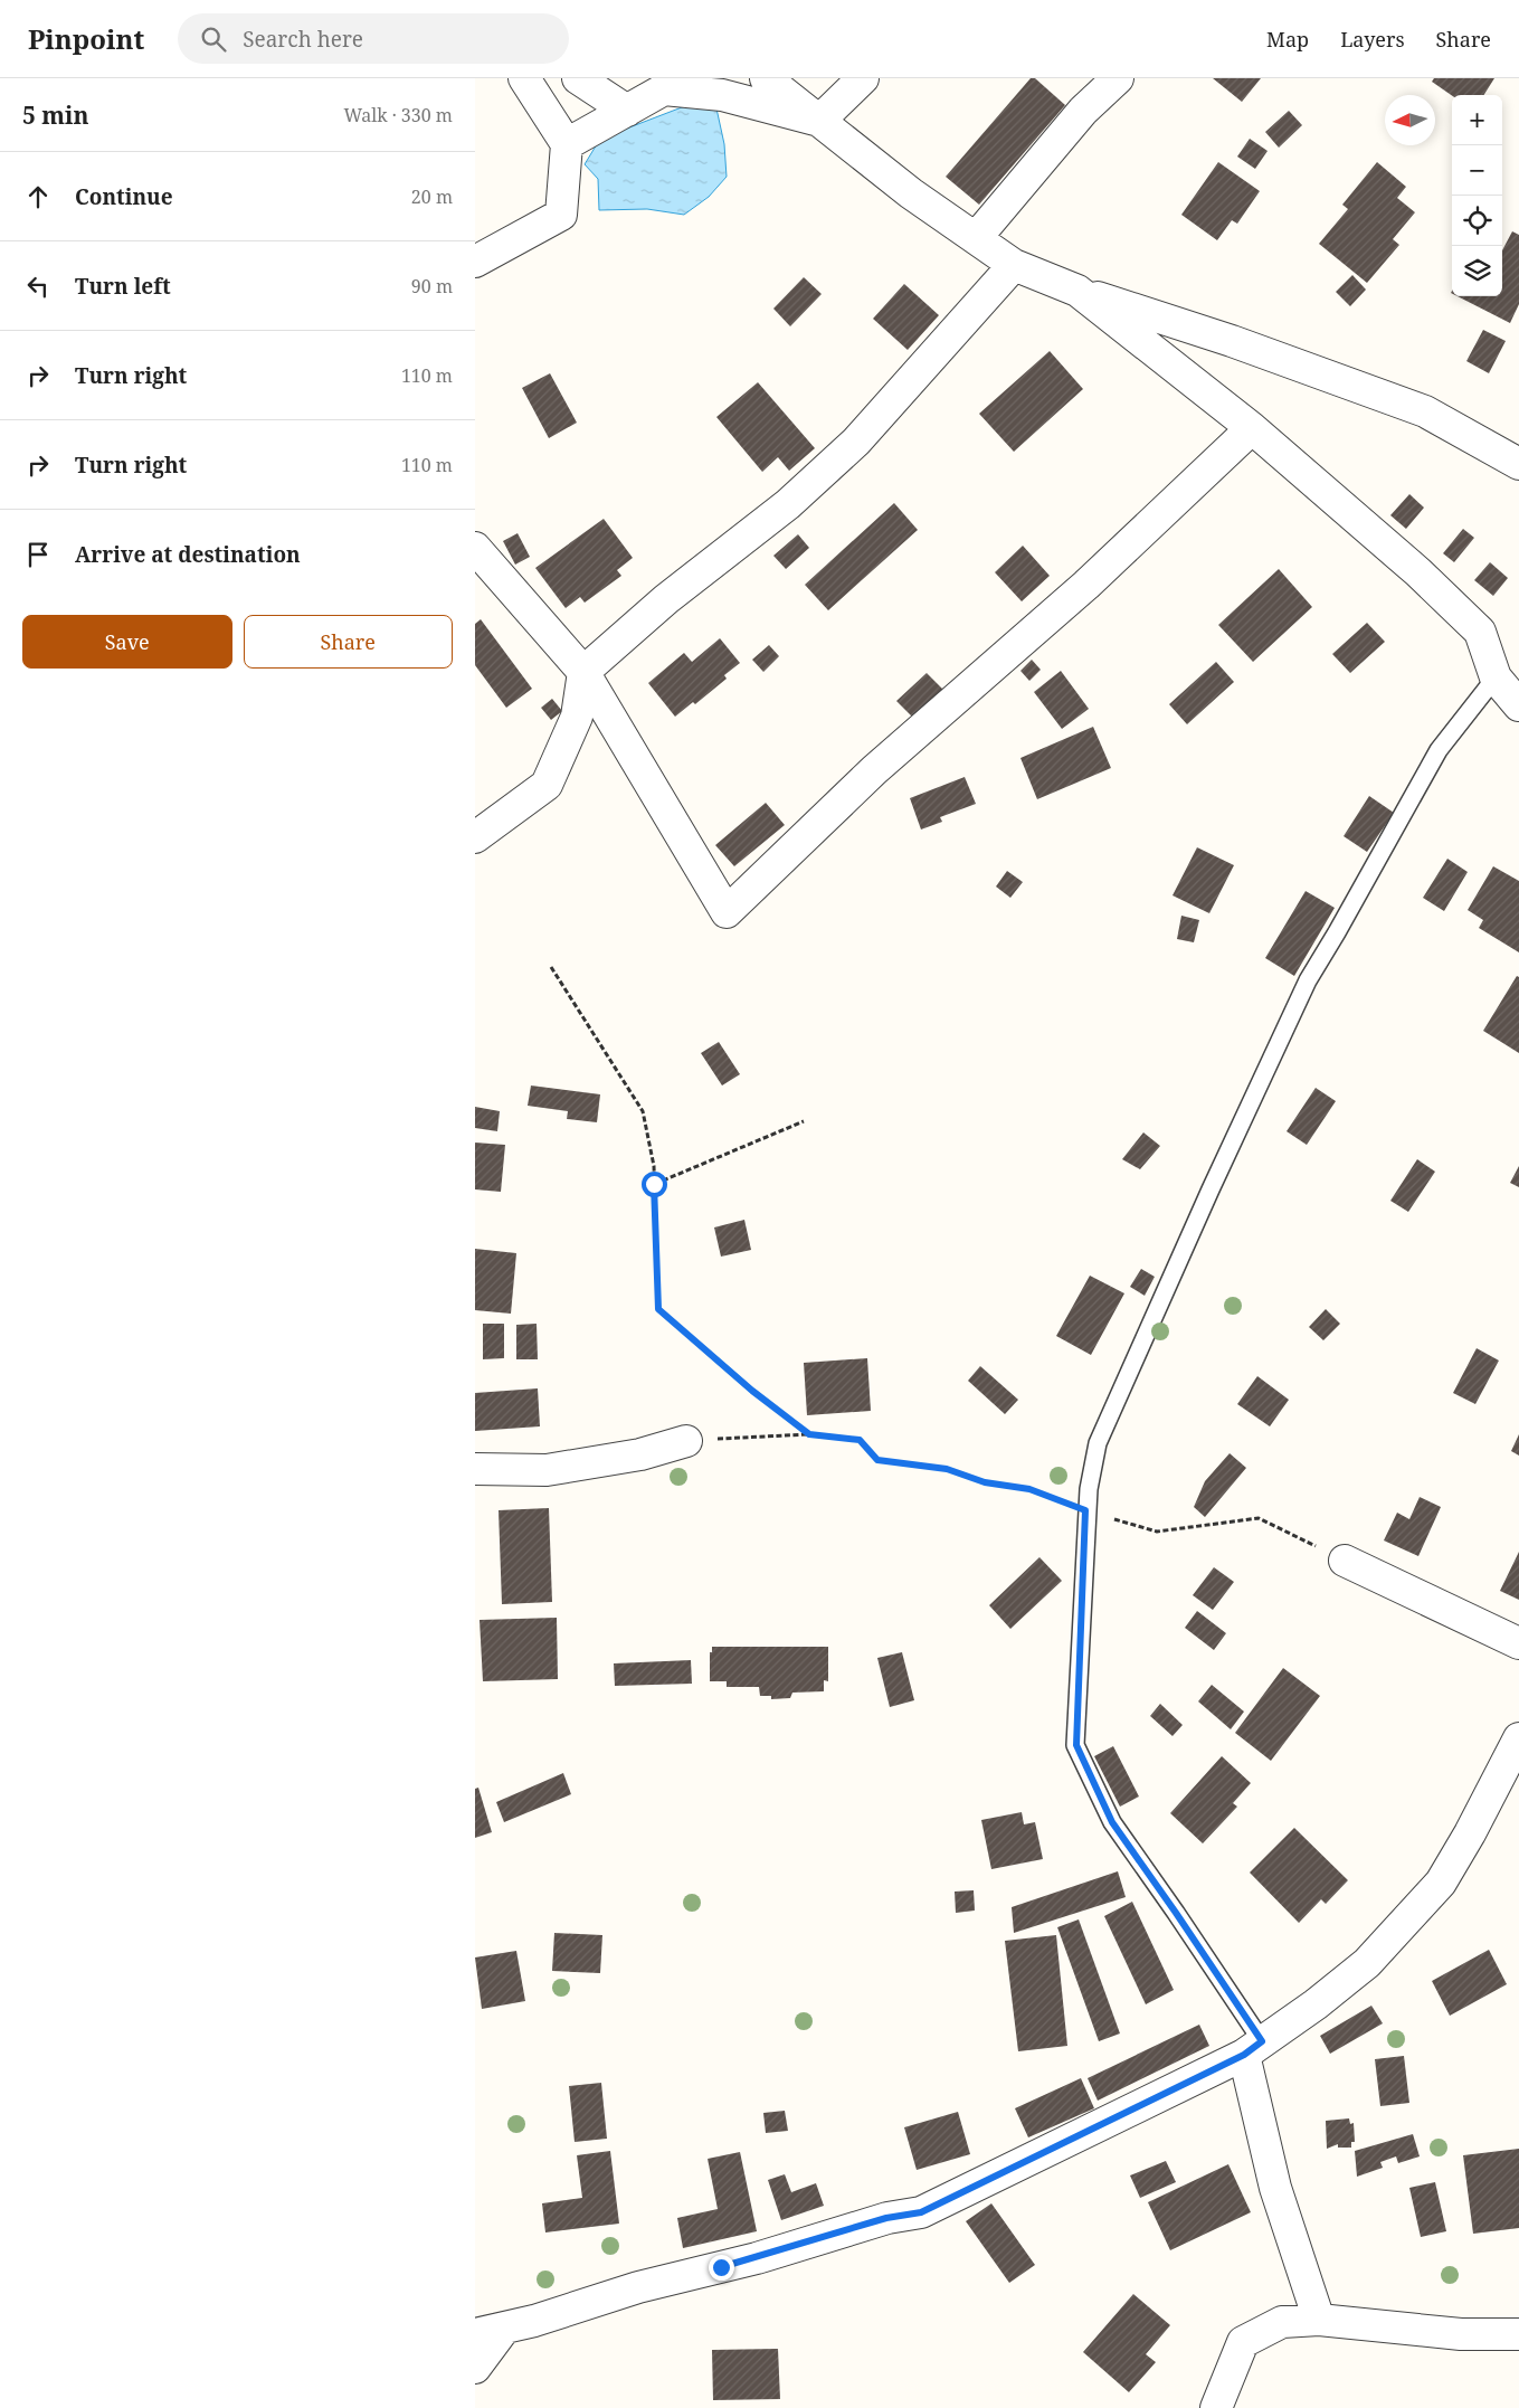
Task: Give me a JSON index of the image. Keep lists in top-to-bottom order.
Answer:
{
  "north": "left",
  "page": {
    "header": "Pinpoint",
    "search": "Search here",
    "nav": ["Map", "Layers", "Share"],
    "heading": ["5 min", "Walk · 330 m"],
    "map_buttons": ["+", "−"],
    "list": [
      ["Continue", "20 m"],
      ["Turn left", "90 m"],
      ["Turn right", "110 m"],
      ["Turn right", "110 m"],
      "Arrive at destination"
    ],
    "buttons": ["Save", "Share"]
  }
}
